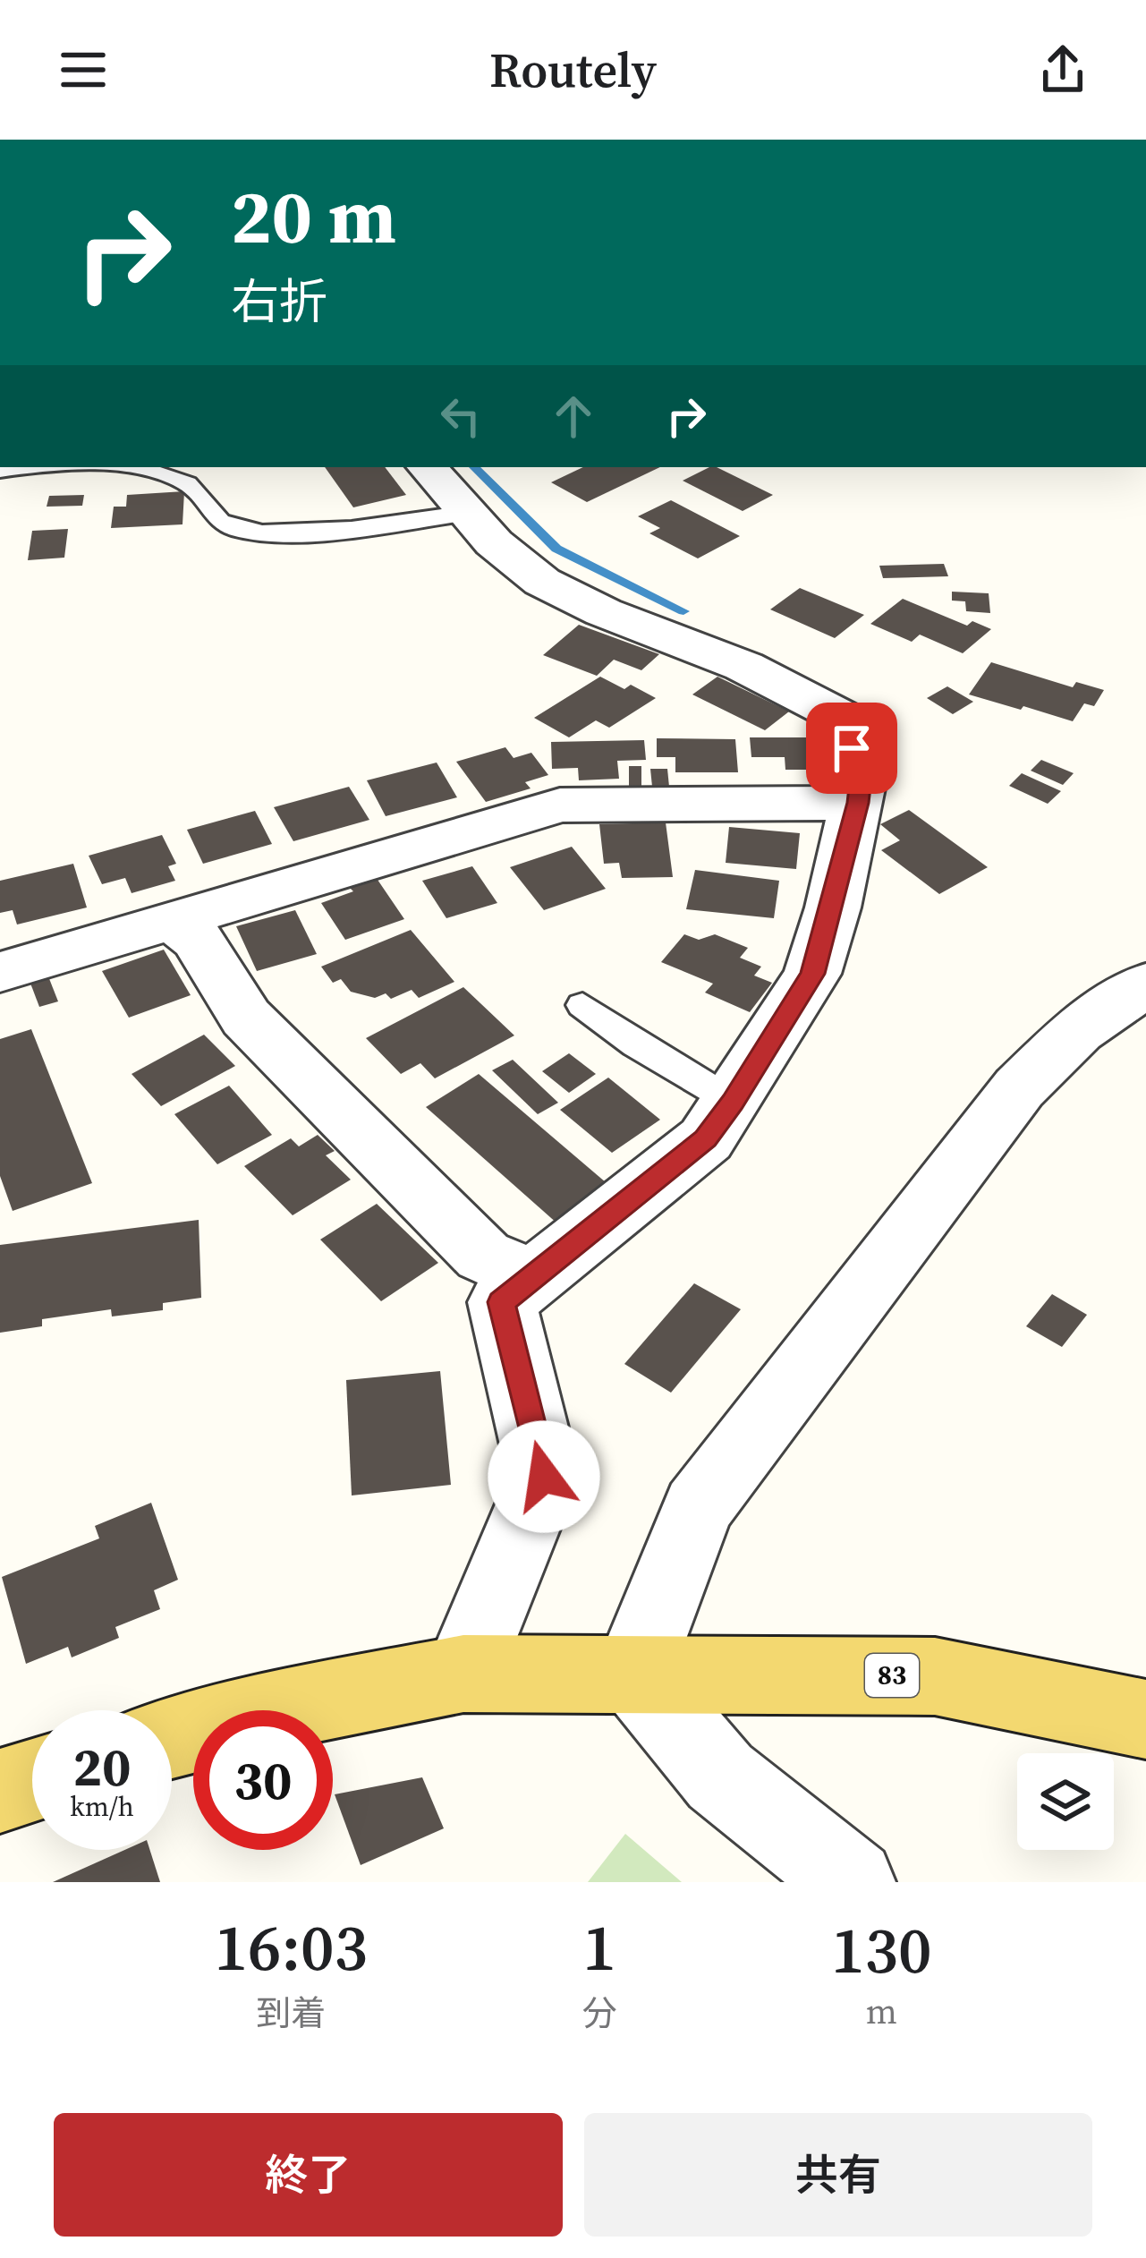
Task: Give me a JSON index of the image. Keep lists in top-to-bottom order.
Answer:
{
  "streets": {
    "main road": ["83"]
  },
  "page": {
    "header": "Routely",
    "turn": ["20 m", "右折"],
    "speed": "20 km/h",
    "limit": "30",
    "eta": [
      "16:03",
      "到着",
      "1",
      "分",
      "130",
      "m"
    ],
    "buttons": ["終了", "共有"]
  }
}
